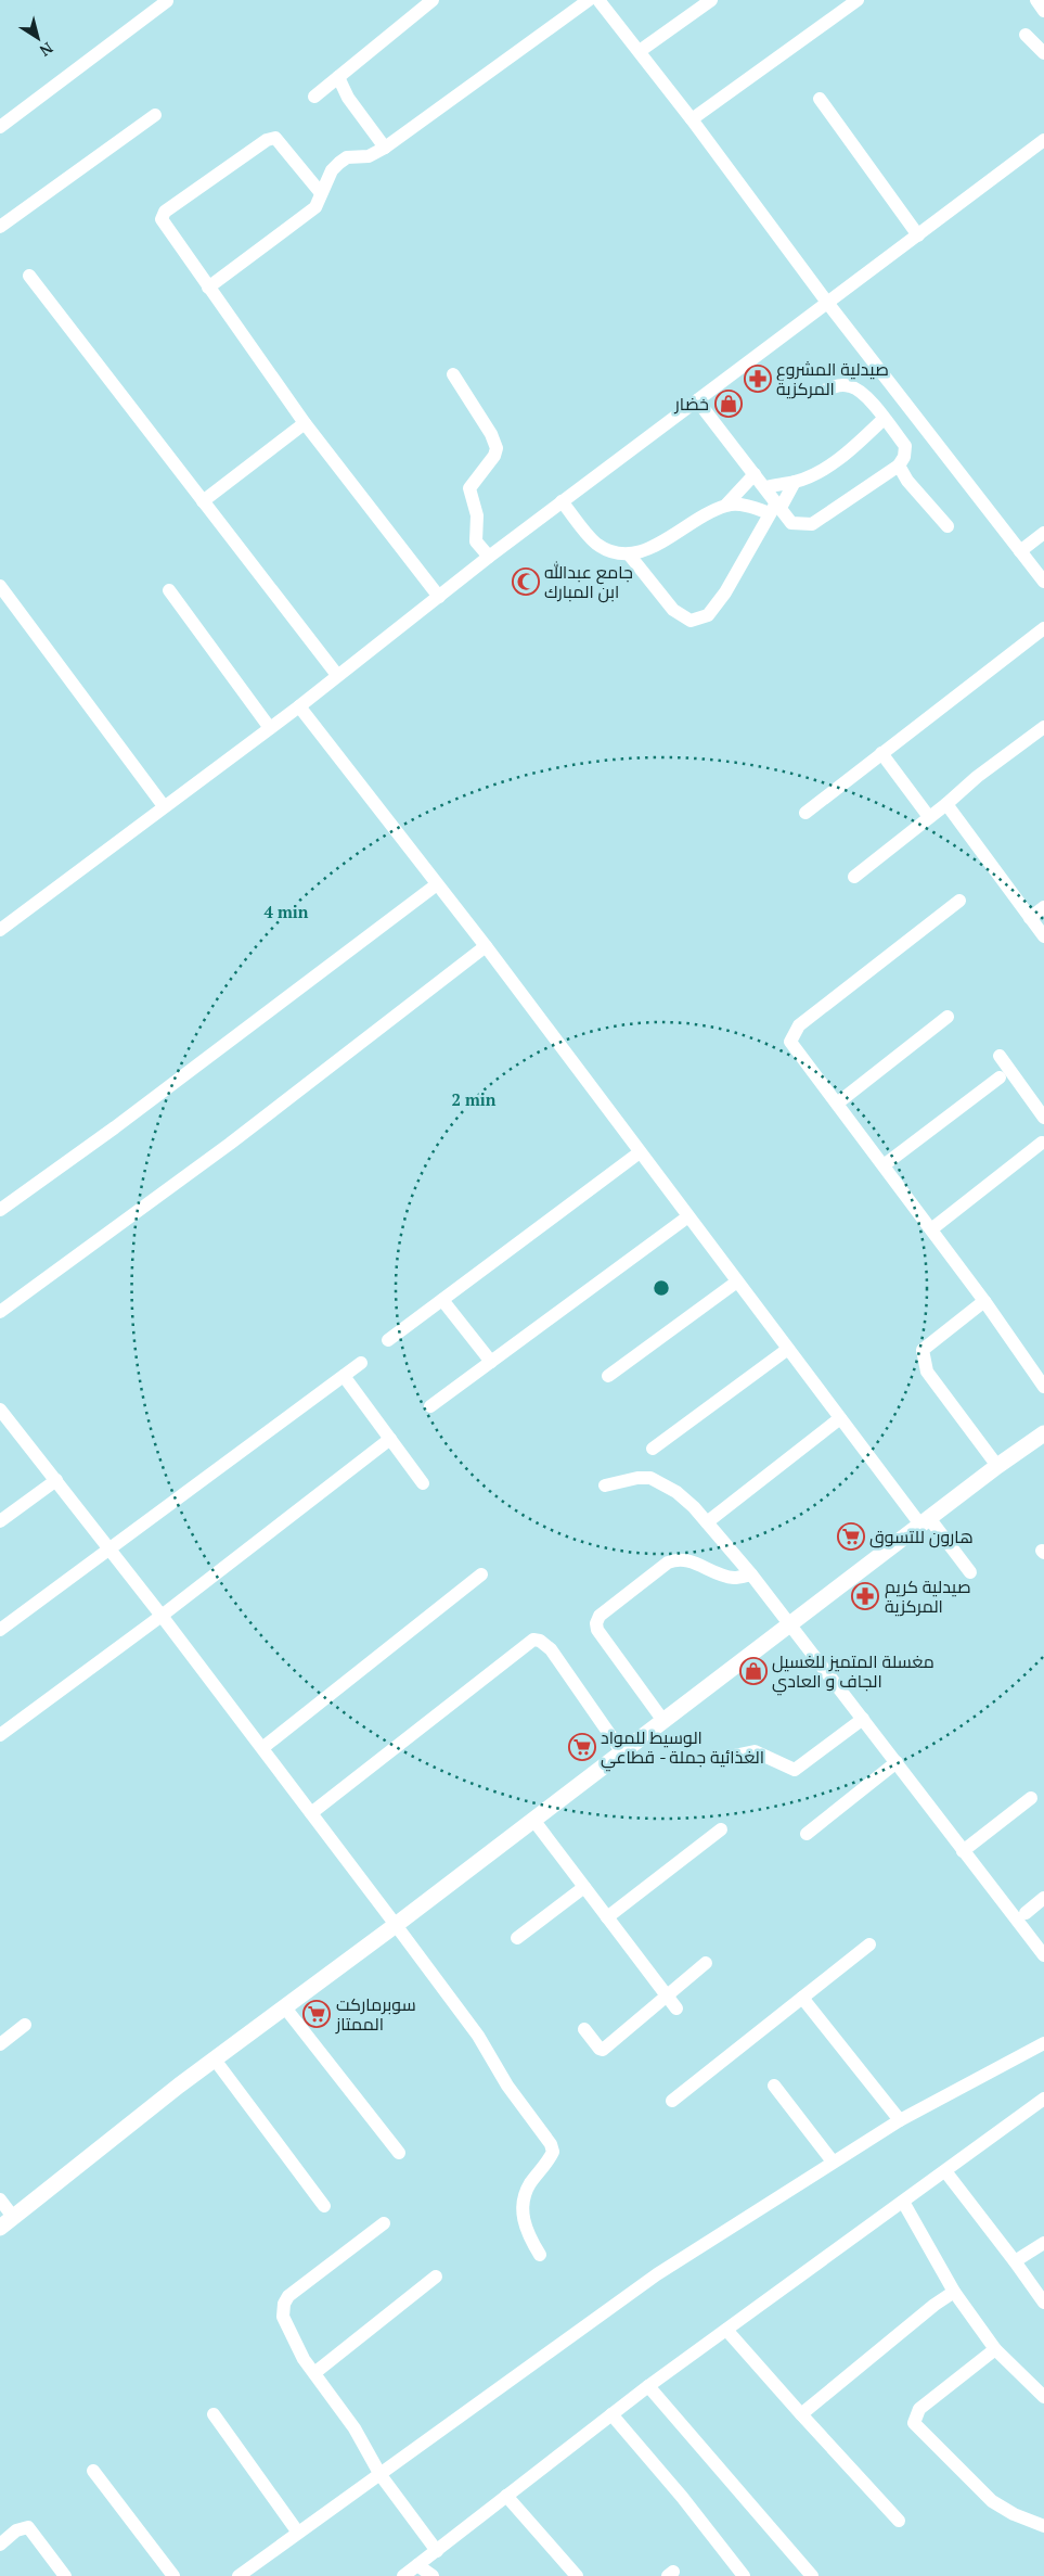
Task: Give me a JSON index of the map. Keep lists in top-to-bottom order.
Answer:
{
  "places": {
    "pharmacy": ["صيدلية المشروع المركزية", "صيدلية كريم المركزية"],
    "shop": ["خضار", "مغسلة المتميز للغسيل الجاف و العادي"],
    "mosque": ["جامع عبدالله ابن المبارك"],
    "supermarket": ["هارون للتسوق", "الوسيط للمواد الغذائية جملة - قطاعي", "سوبرماركت الممتاز"]
  },
  "north": "bottom right",
  "rings": ["4 min", "2 min"]
}
